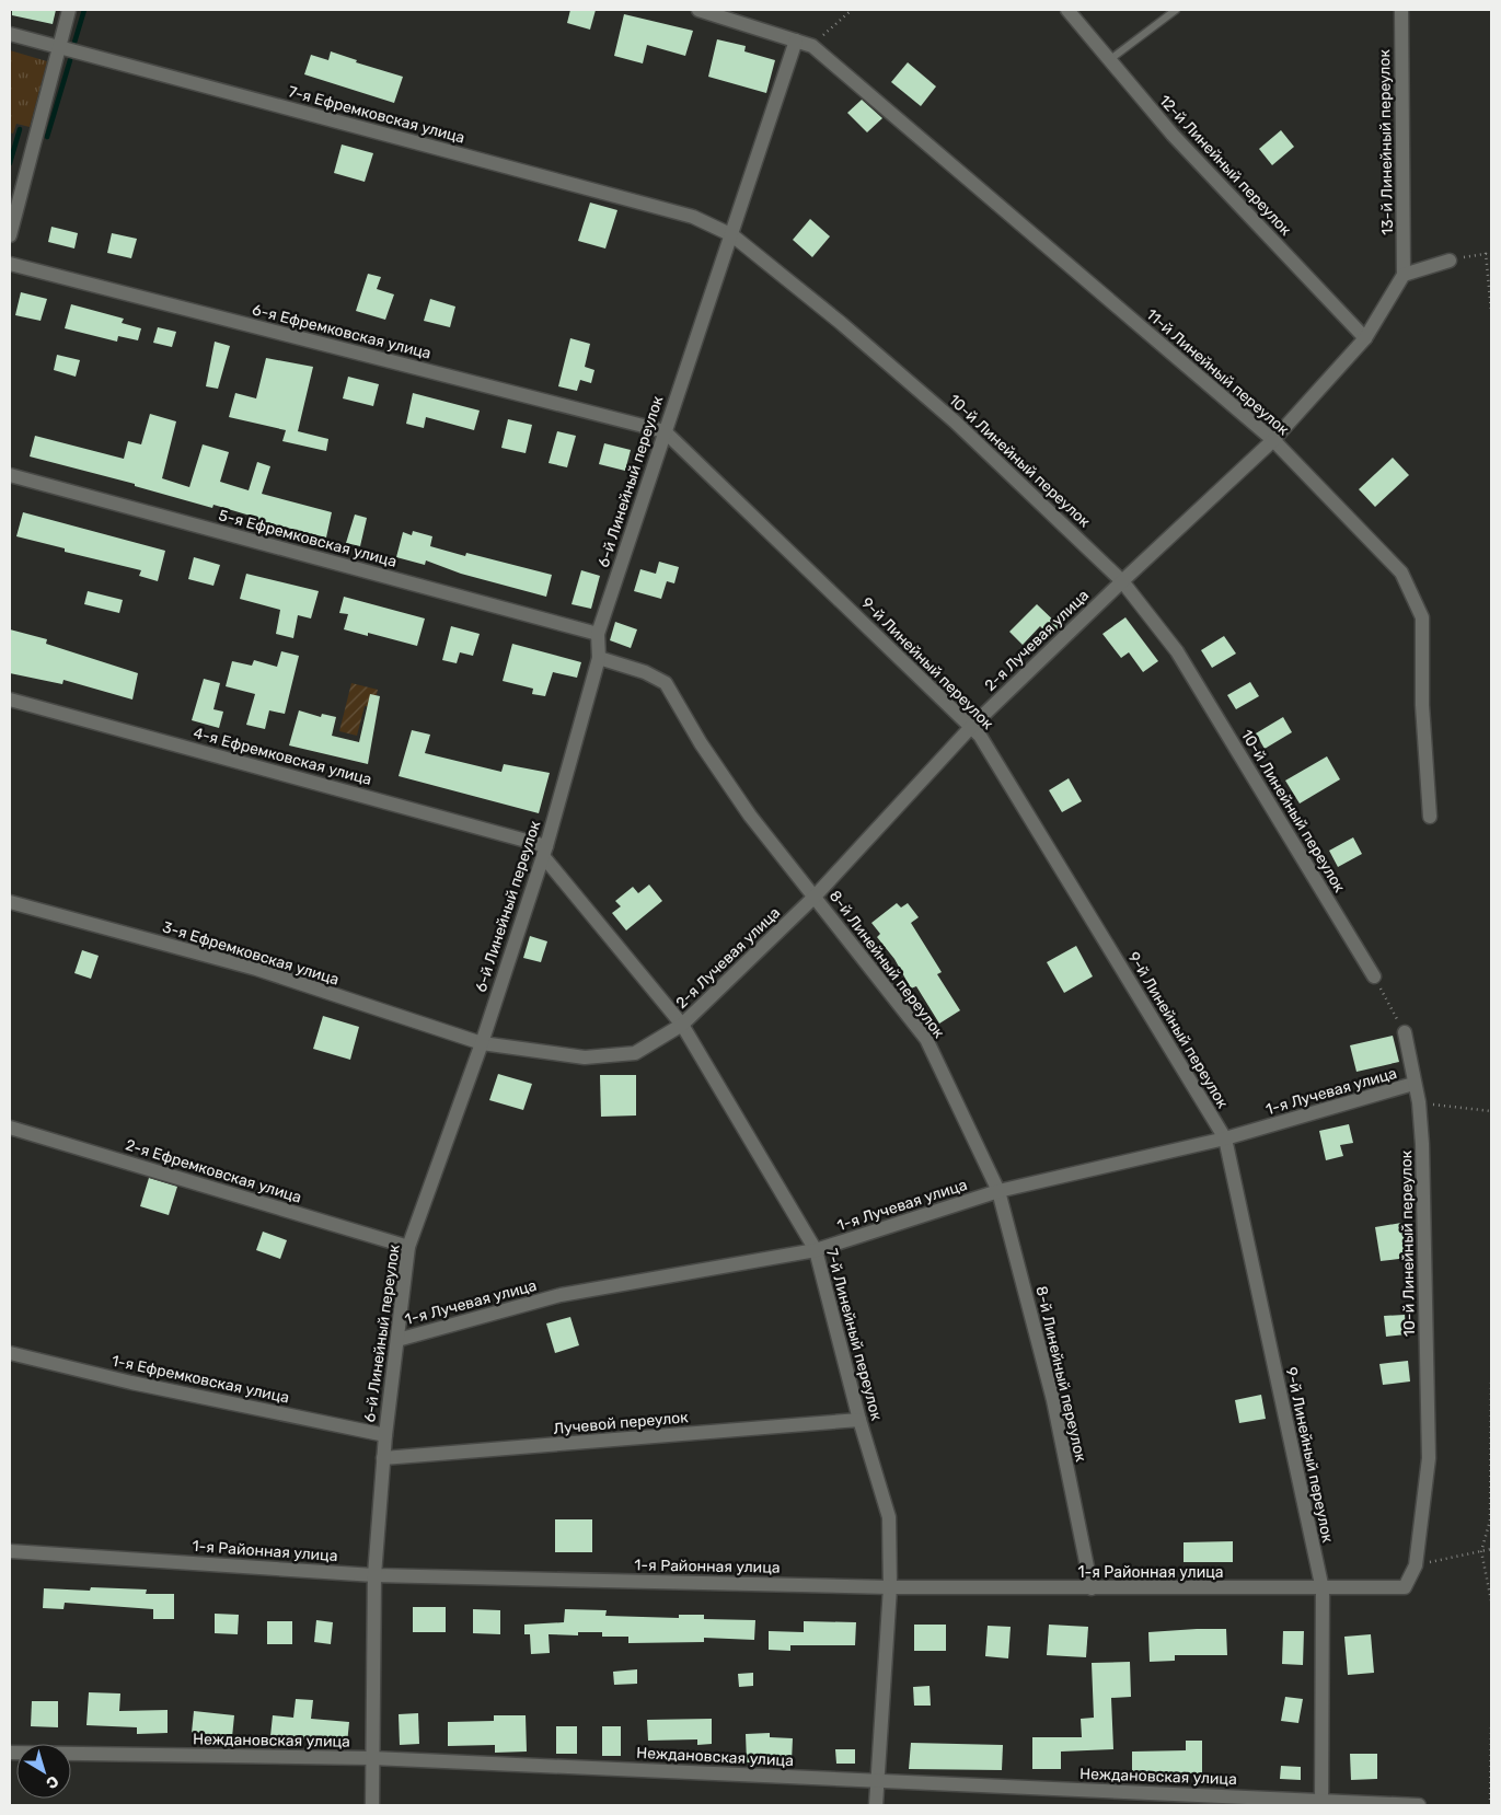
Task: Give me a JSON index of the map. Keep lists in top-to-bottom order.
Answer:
{
  "streets": {
    "street": [
      "7-я Ефремковская улица",
      "13-й Линейный переулок",
      "12-й Линейный переулок",
      "6-я Ефремковская улица",
      "11-й Линейный переулок",
      "10-й Линейный переулок",
      "6-й Линейный переулок",
      "5-я Ефремковская улица",
      "2-я Лучевая улица",
      "9-й Линейный переулок",
      "4-я Ефремковская улица",
      "3-я Ефремковская улица",
      "8-й Линейный переулок",
      "1-я Лучевая улица",
      "2-я Ефремковская улица",
      "7-й Линейный переулок",
      "1-я Ефремковская улица",
      "Лучевой переулок",
      "1-я Районная улица",
      "Неждановская улица"
    ]
  },
  "crossings": [
    ["7-я Ефремковская улица", "10-й Линейный переулок"],
    ["7-я Ефремковская улица", "6-й Линейный переулок"],
    ["13-й Линейный переулок", "2-я Лучевая улица"],
    ["12-й Линейный переулок", "2-я Лучевая улица"],
    ["6-я Ефремковская улица", "6-й Линейный переулок"],
    ["6-я Ефремковская улица", "9-й Линейный переулок"],
    ["11-й Линейный переулок", "2-я Лучевая улица"],
    ["10-й Линейный переулок", "6-й Линейный переулок"],
    ["10-й Линейный переулок", "2-я Лучевая улица"],
    ["10-й Линейный переулок", "1-я Лучевая улица"],
    ["10-й Линейный переулок", "1-я Районная улица"],
    ["6-й Линейный переулок", "5-я Ефремковская улица"],
    ["6-й Линейный переулок", "2-я Лучевая улица"],
    ["6-й Линейный переулок", "9-й Линейный переулок"],
    ["6-й Линейный переулок", "4-я Ефремковская улица"],
    ["6-й Линейный переулок", "3-я Ефремковская улица"],
    ["6-й Линейный переулок", "8-й Линейный переулок"],
    ["6-й Линейный переулок", "1-я Лучевая улица"],
    ["6-й Линейный переулок", "2-я Ефремковская улица"],
    ["6-й Линейный переулок", "7-й Линейный переулок"],
    ["6-й Линейный переулок", "1-я Ефремковская улица"],
    ["6-й Линейный переулок", "Лучевой переулок"],
    ["6-й Линейный переулок", "1-я Районная улица"],
    ["6-й Линейный переулок", "Неждановская улица"],
    ["2-я Лучевая улица", "9-й Линейный переулок"],
    ["2-я Лучевая улица", "3-я Ефремковская улица"],
    ["2-я Лучевая улица", "8-й Линейный переулок"],
    ["2-я Лучевая улица", "7-й Линейный переулок"],
    ["9-й Линейный переулок", "1-я Лучевая улица"],
    ["9-й Линейный переулок", "1-я Районная улица"],
    ["9-й Линейный переулок", "Неждановская улица"],
    ["4-я Ефремковская улица", "7-й Линейный переулок"],
    ["8-й Линейный переулок", "1-я Лучевая улица"],
    ["8-й Линейный переулок", "1-я Районная улица"],
    ["1-я Лучевая улица", "7-й Линейный переулок"],
    ["7-й Линейный переулок", "Лучевой переулок"],
    ["7-й Линейный переулок", "1-я Районная улица"],
    ["7-й Линейный переулок", "Неждановская улица"]
  ],
  "north": "bottom right"
}
